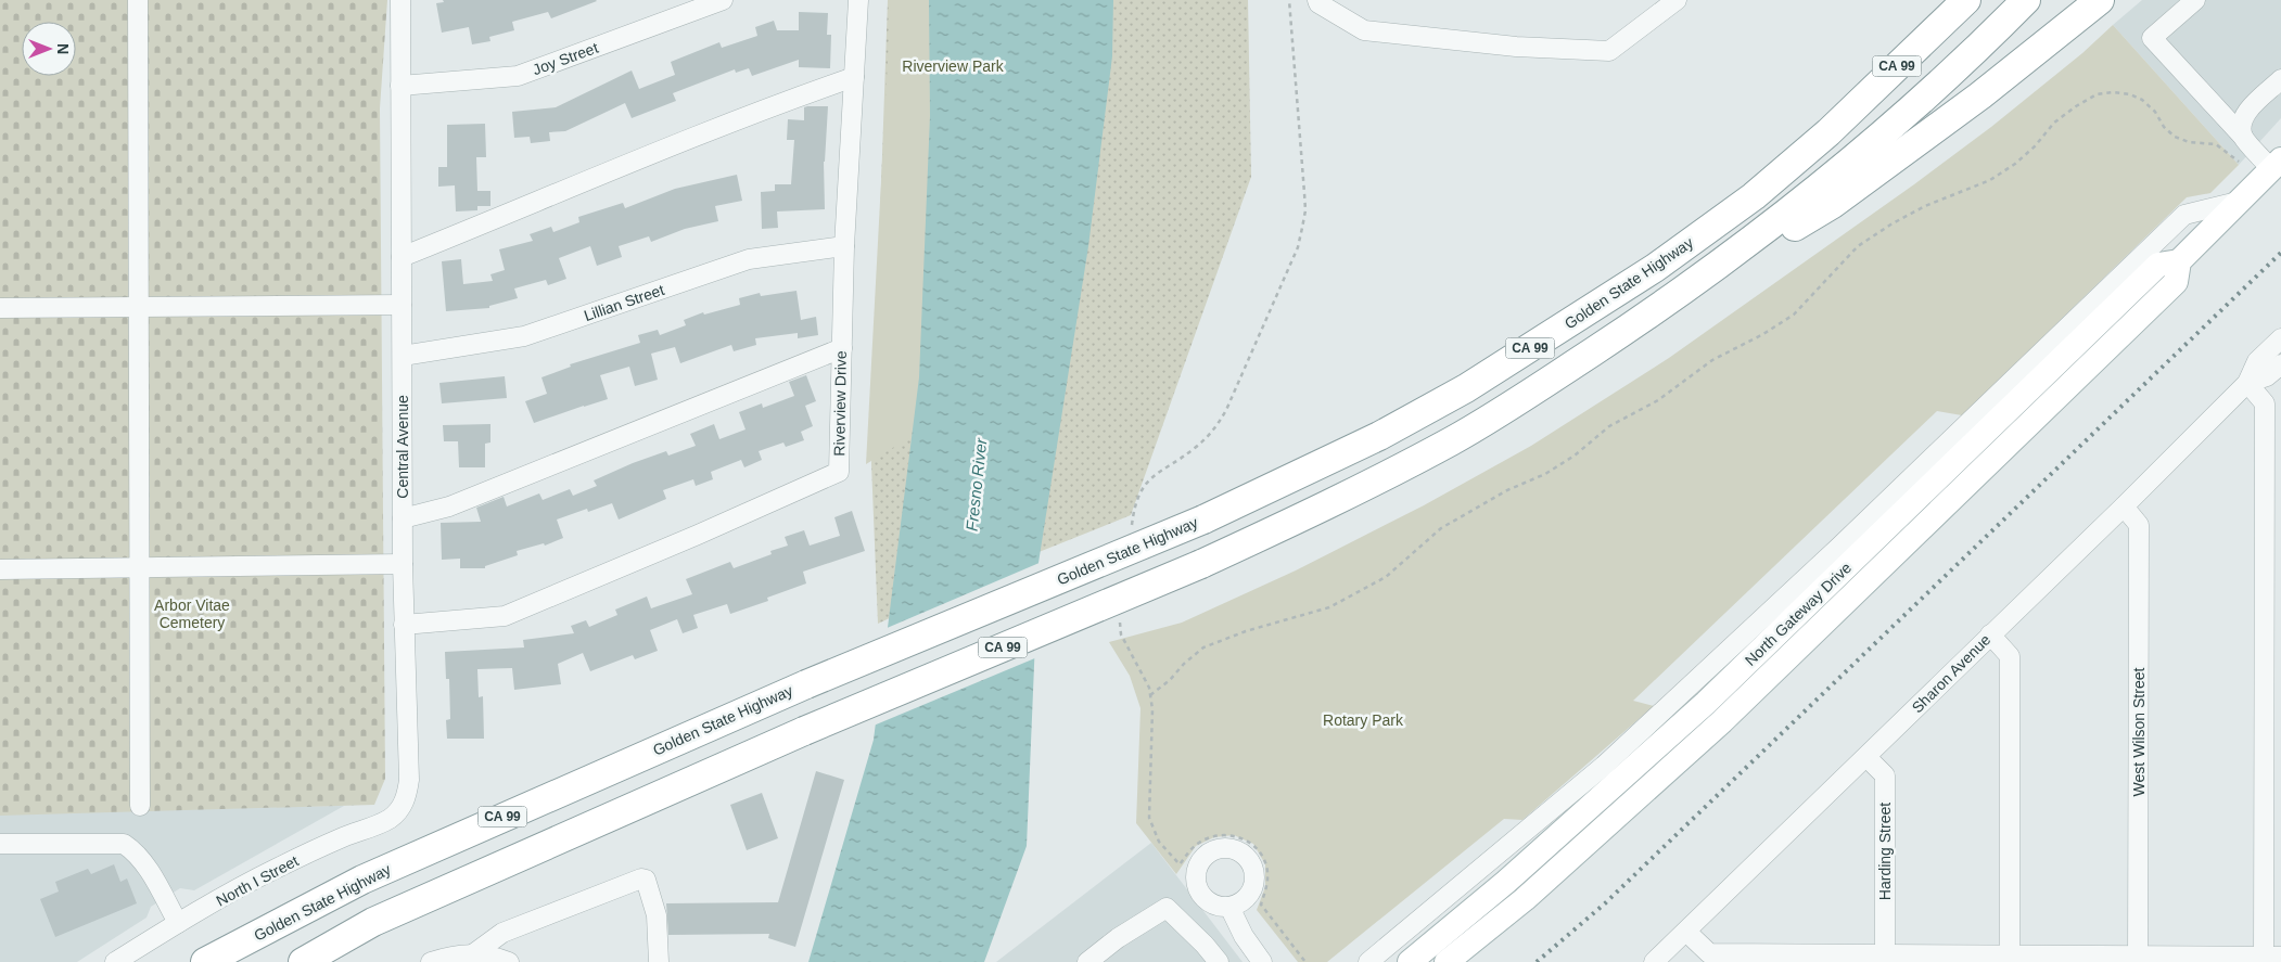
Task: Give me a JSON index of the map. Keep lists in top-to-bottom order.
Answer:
{
  "streets": {
    "highway": ["CA 99", "Golden State Highway"],
    "main road": ["North Gateway Drive"],
    "street": [
      "Joy Street",
      "Lillian Street",
      "Riverview Drive",
      "Central Avenue",
      "Sharon Avenue",
      "West Wilson Street",
      "Harding Street",
      "North I Street"
    ]
  },
  "crossings": [
    ["Joy Street", "Central Avenue"],
    ["Lillian Street", "Riverview Drive"],
    ["Lillian Street", "Central Avenue"],
    ["Riverview Drive", "Central Avenue"],
    ["Central Avenue", "North I Street"],
    ["Sharon Avenue", "West Wilson Street"],
    ["Sharon Avenue", "Harding Street"]
  ],
  "water": ["Fresno River"],
  "parks": ["Riverview Park", "Arbor Vitae Cemetery", "Rotary Park"],
  "north": "right"
}
